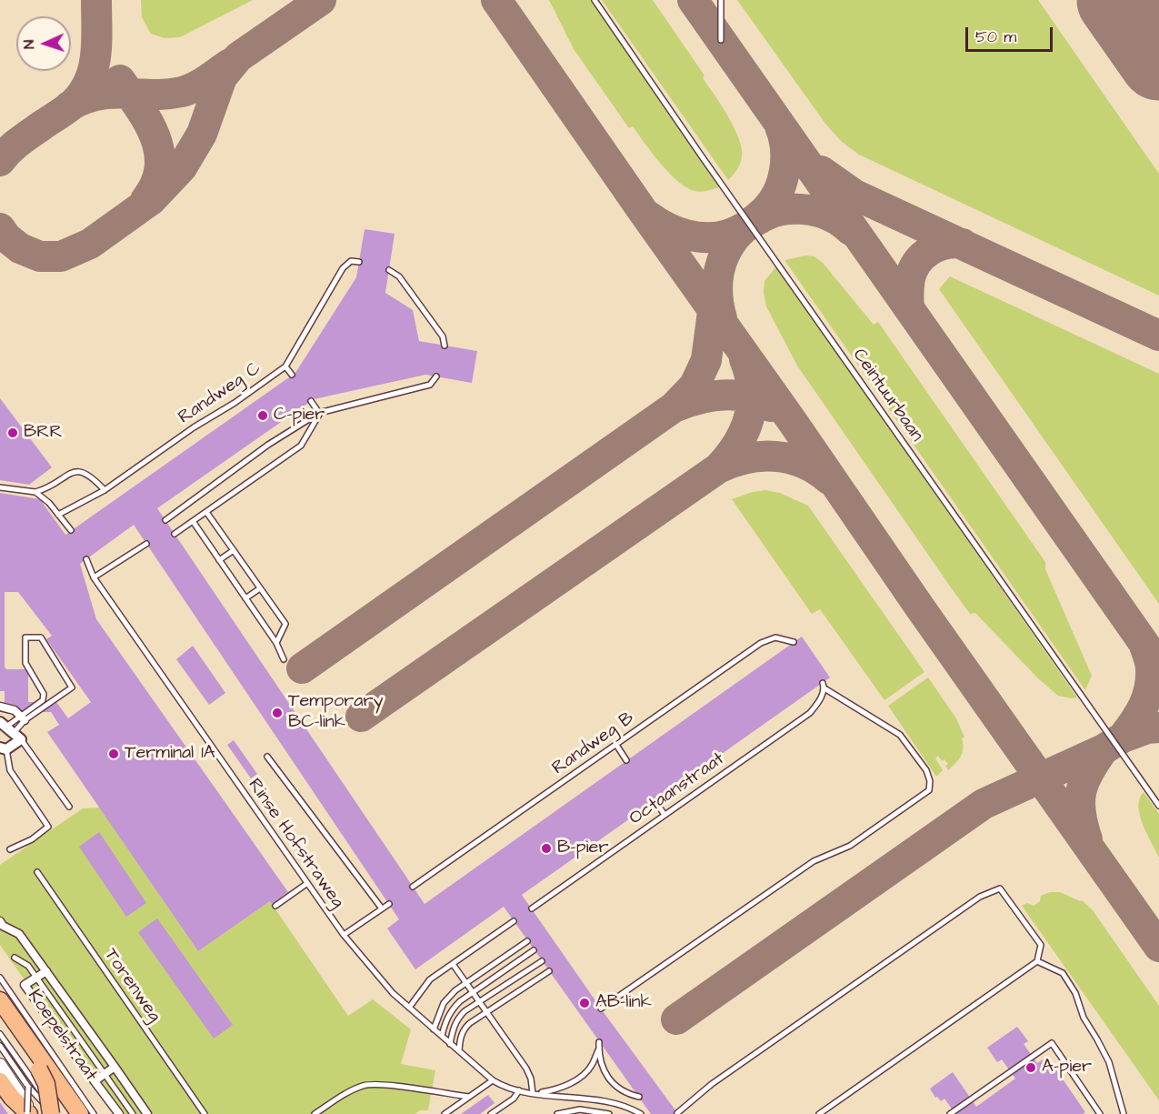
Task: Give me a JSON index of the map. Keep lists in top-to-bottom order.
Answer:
{
  "streets": {
    "street": ["Koepelstraat"],
    "lane": [
      "Randweg C",
      "Ceintuurbaan",
      "Randweg B",
      "Octaanstraat",
      "Rinse Hofstraweg",
      "Torenweg"
    ]
  },
  "places": [
    "C-pier",
    "BRR",
    "Temporary BC-link",
    "Terminal 1A",
    "B-pier",
    "AB-link",
    "A-pier"
  ],
  "scale_bar": "50 m",
  "north": "left"
}
